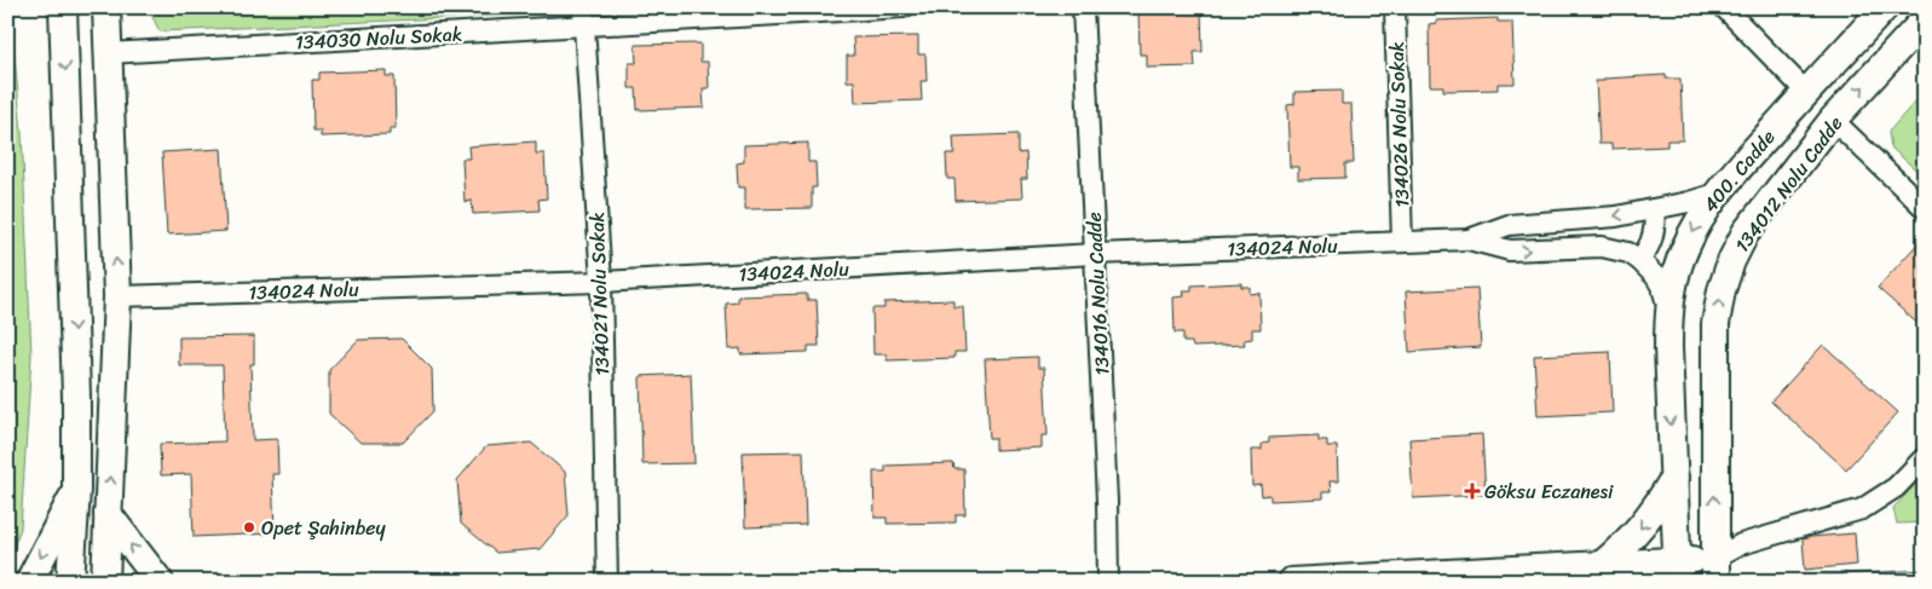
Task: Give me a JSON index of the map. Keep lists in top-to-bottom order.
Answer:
{
  "streets": {
    "main road": ["400. Cadde", "134012 Nolu Cadde"],
    "street": [
      "134030 Nolu Sokak",
      "134026 Nolu Sokak",
      "134024 Nolu",
      "134021 Nolu Sokak",
      "134016 Nolu Cadde"
    ]
  },
  "crossings": [
    ["134030 Nolu Sokak", "134021 Nolu Sokak"],
    ["134026 Nolu Sokak", "134024 Nolu"],
    ["400. Cadde", "134024 Nolu"],
    ["134024 Nolu", "134021 Nolu Sokak"],
    ["134024 Nolu", "134016 Nolu Cadde"]
  ],
  "one_way": ["400. Cadde", "134012 Nolu Cadde"],
  "places": {
    "health": ["Göksu Eczanesi"],
    "other": ["Opet Şahinbey"]
  }
}
